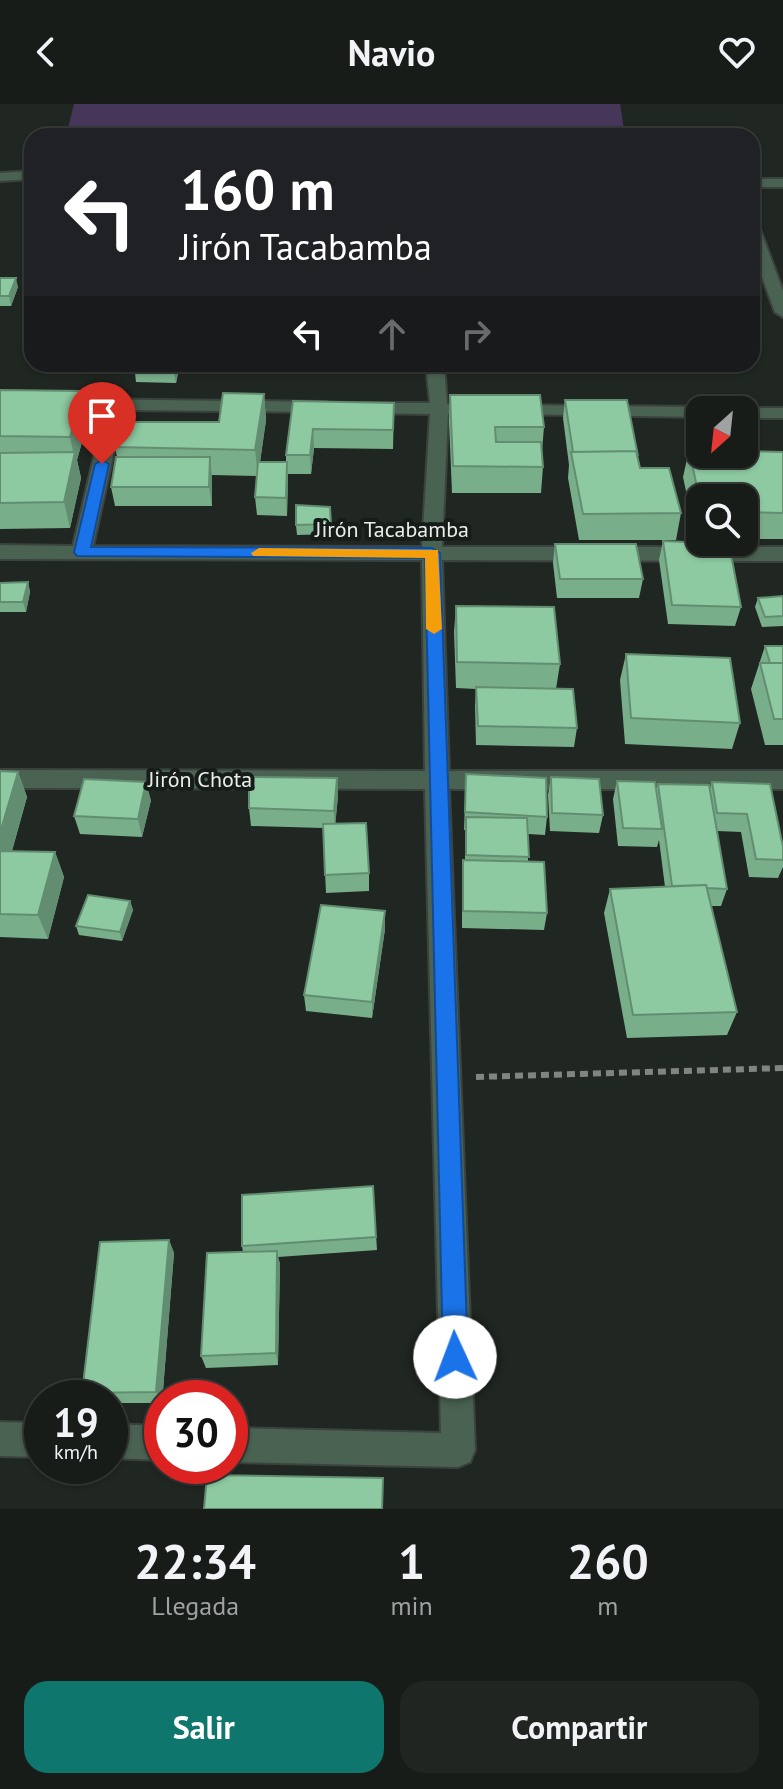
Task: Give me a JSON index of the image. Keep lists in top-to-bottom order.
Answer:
{
  "streets": {
    "street": ["Jirón Tacabamba", "Jirón Chota"]
  },
  "north": "bottom left",
  "page": {
    "header": "Navio",
    "turn": ["160 m", "Jirón Tacabamba"],
    "speed": "19 km/h",
    "limit": "30",
    "eta": [
      "22:34",
      "Llegada",
      "1",
      "min",
      "260",
      "m"
    ],
    "buttons": ["Salir", "Compartir"]
  }
}
